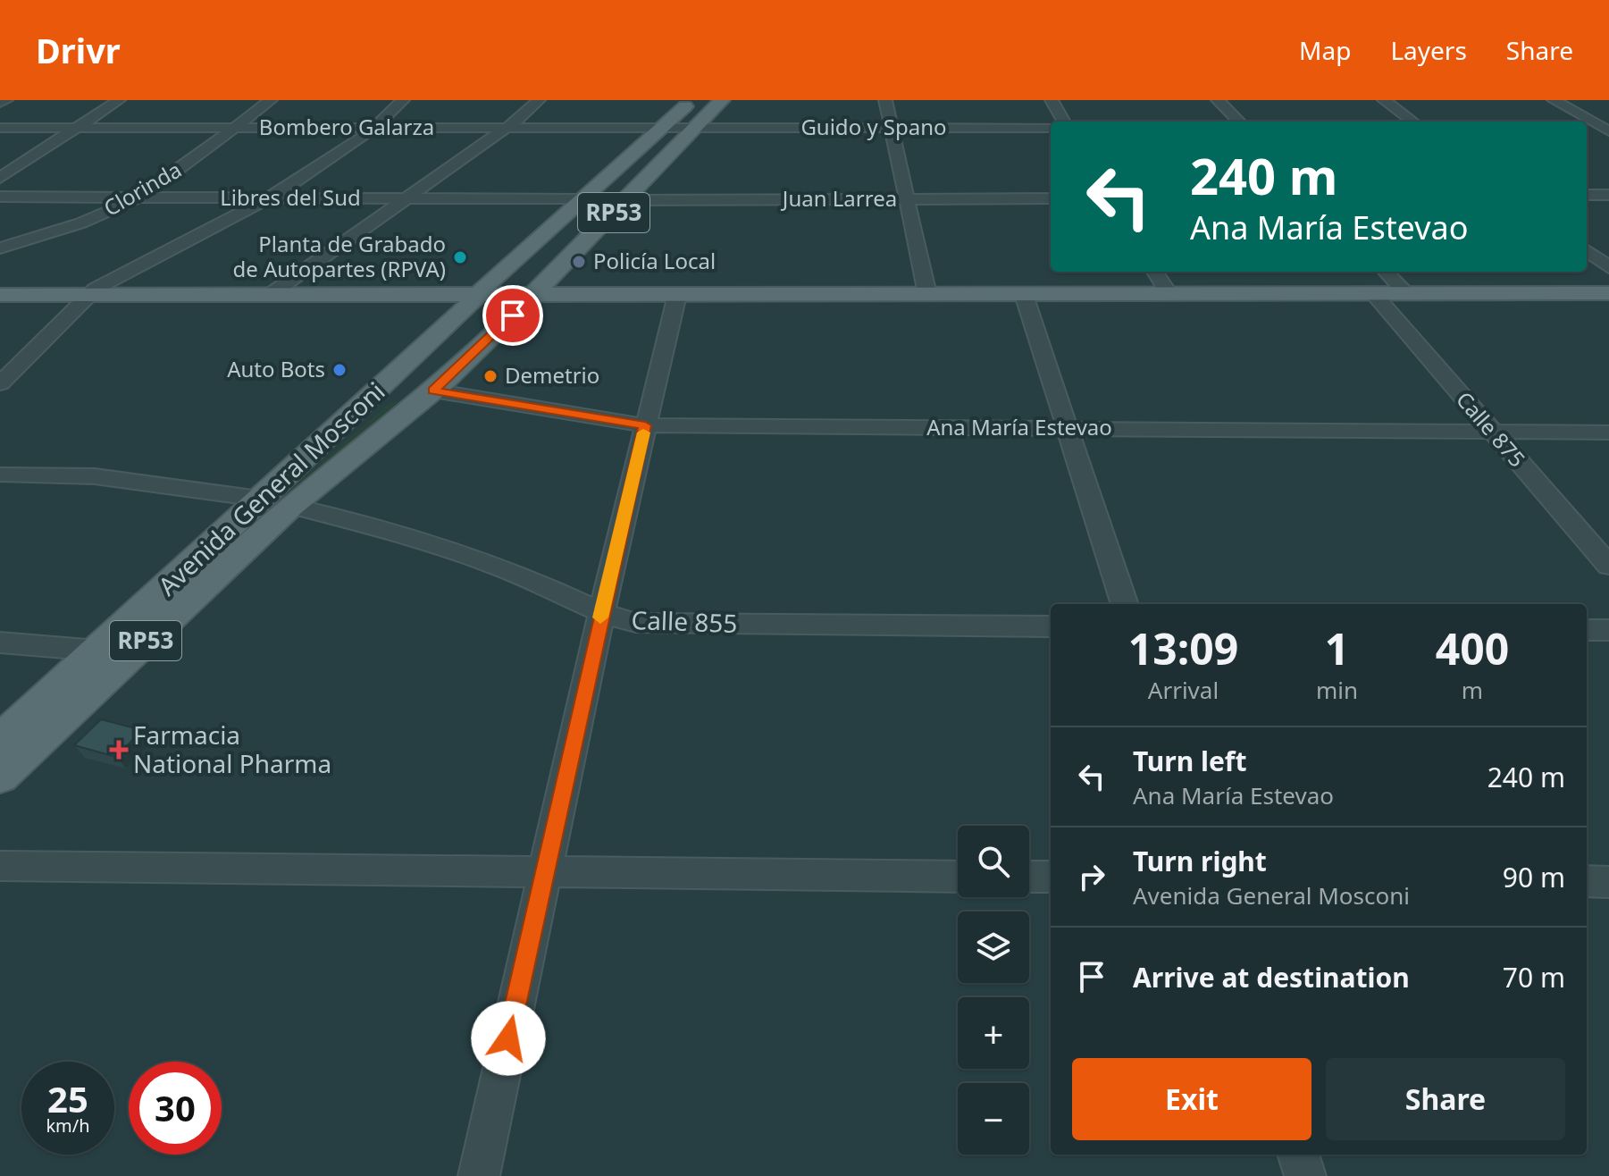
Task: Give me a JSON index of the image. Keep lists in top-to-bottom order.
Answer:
{
  "streets": {
    "main road": ["RP53", "Avenida General Mosconi"],
    "street": [
      "Bombero Galarza",
      "Guido y Spano",
      "Clorinda",
      "Libres del Sud",
      "Juan Larrea",
      "Ana María Estevao",
      "Calle 875",
      "Calle 855"
    ]
  },
  "crossings": [
    ["Bombero Galarza", "Guido y Spano"],
    ["Bombero Galarza", "Clorinda"],
    ["Bombero Galarza", "RP53"],
    ["Guido y Spano", "RP53"],
    ["Clorinda", "Libres del Sud"],
    ["Libres del Sud", "RP53"],
    ["Juan Larrea", "RP53"],
    ["RP53", "Avenida General Mosconi"],
    ["RP53", "Calle 855"],
    ["Ana María Estevao", "Calle 875"],
    ["Ana María Estevao", "Avenida General Mosconi"],
    ["Avenida General Mosconi", "Calle 855"]
  ],
  "places": {
    "other": [
      "Planta de Grabado de Autopartes (RPVA)",
      "Policía Local",
      "Auto Bots",
      "Demetrio"
    ],
    "health": ["Farmacia National Pharma"]
  },
  "page": {
    "header": "Drivr",
    "nav": ["Map", "Layers", "Share"],
    "turn": ["240 m", "Ana María Estevao"],
    "eta": [
      "13:09",
      "Arrival",
      "1",
      "min",
      "400",
      "m"
    ],
    "list": [
      {
        "name": "Turn left",
        "note": "Ana María Estevao",
        "value": "240 m"
      },
      {
        "name": "Turn right",
        "note": "Avenida General Mosconi",
        "value": "90 m"
      },
      {
        "name": "Arrive at destination",
        "value": "70 m"
      }
    ],
    "map_buttons": ["+", "−"],
    "buttons": ["Exit", "Share"],
    "speed": "25 km/h",
    "limit": "30"
  }
}
